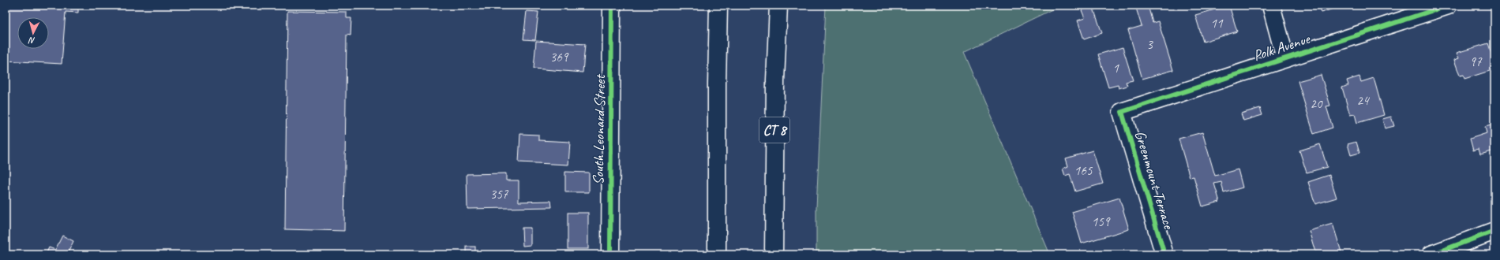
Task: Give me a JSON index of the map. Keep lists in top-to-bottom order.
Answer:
{
  "streets": {
    "main road": [
      "Polk Avenue",
      "South Leonard Street",
      "CT 8",
      "Greenmount Terrace"
    ]
  },
  "crossings": [
    ["Polk Avenue", "Greenmount Terrace"]
  ],
  "house_numbers": [
    "11",
    "3",
    "369",
    "97",
    "1",
    "24",
    "20",
    "165",
    "357",
    "159"
  ],
  "north": "bottom"
}
